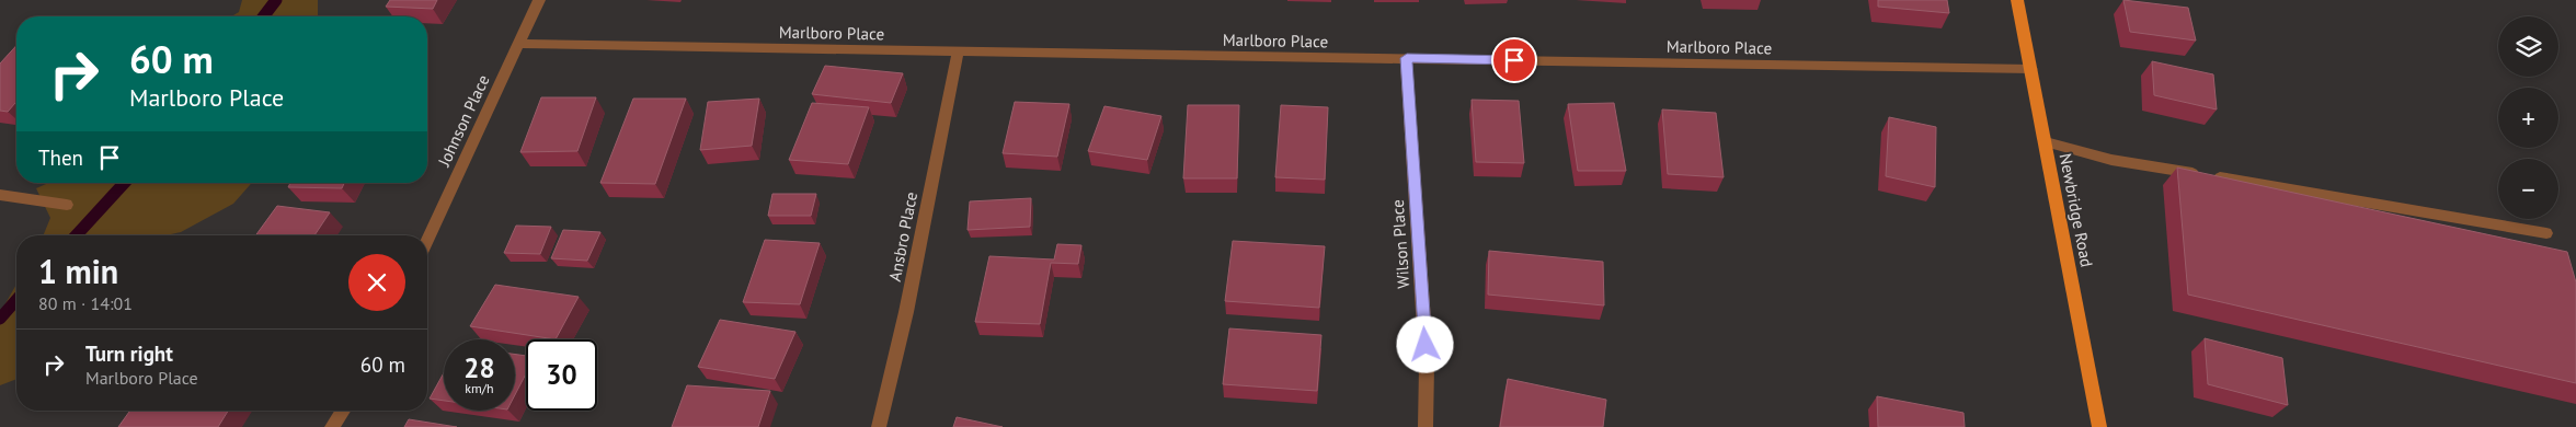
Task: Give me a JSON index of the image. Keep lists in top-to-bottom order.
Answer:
{
  "streets": {
    "main road": ["Newbridge Road"],
    "street": [
      "Marlboro Place",
      "Johnson Place",
      "Ansbro Place",
      "Wilson Place"
    ]
  },
  "crossings": [
    ["Marlboro Place", "Johnson Place"],
    ["Marlboro Place", "Newbridge Road"],
    ["Marlboro Place", "Ansbro Place"],
    ["Marlboro Place", "Wilson Place"]
  ],
  "page": {
    "map_buttons": ["+", "−"],
    "turn": ["60 m", "Marlboro Place"],
    "then": "Then",
    "heading": ["1 min", "80 m · 14:01"],
    "list": [
      {
        "name": "Turn right",
        "note": "Marlboro Place",
        "value": "60 m"
      }
    ],
    "speed": "28 km/h",
    "limit": "30"
  }
}
